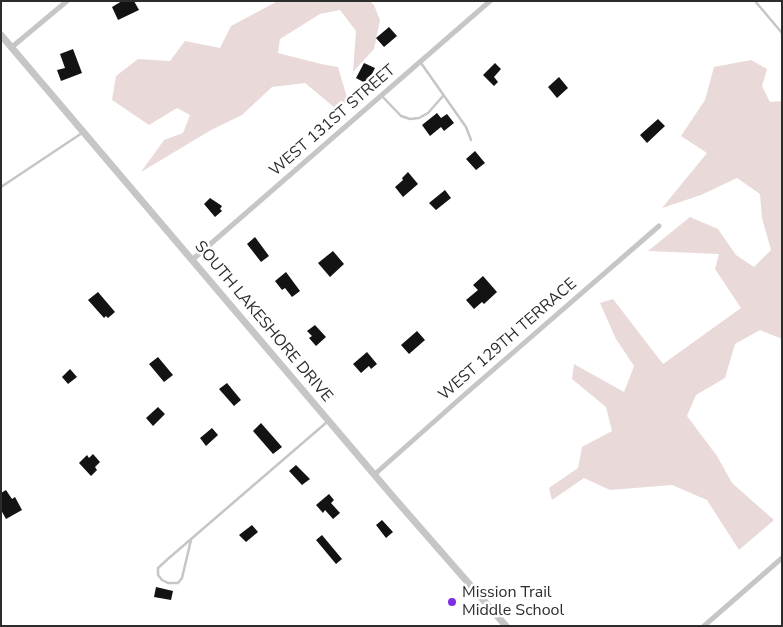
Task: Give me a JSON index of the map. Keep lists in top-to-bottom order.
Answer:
{
  "streets": {
    "street": ["WEST 131ST STREET", "SOUTH LAKESHORE DRIVE", "WEST 129TH TERRACE"]
  },
  "crossings": [
    ["WEST 131ST STREET", "SOUTH LAKESHORE DRIVE"],
    ["SOUTH LAKESHORE DRIVE", "WEST 129TH TERRACE"]
  ],
  "places": ["Mission Trail Middle School"]
}
